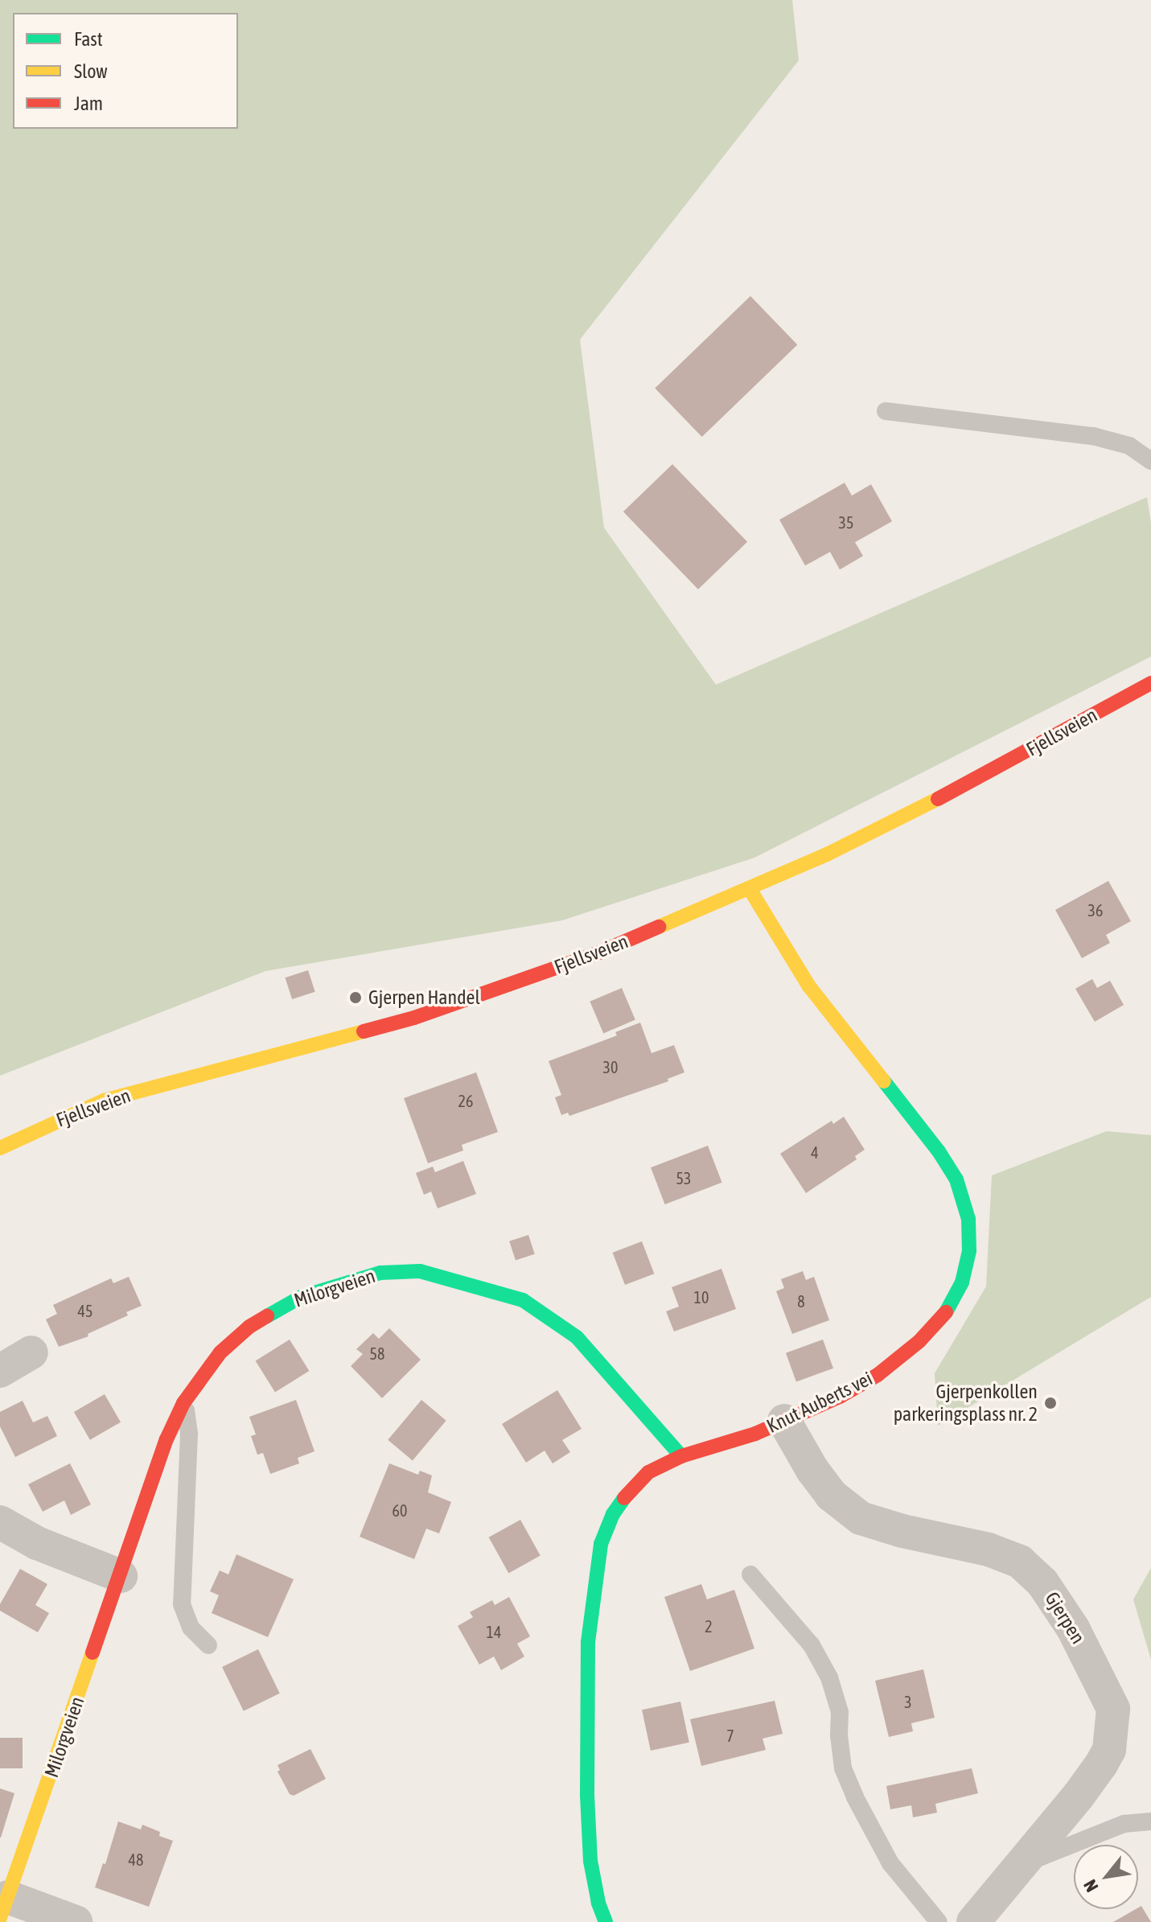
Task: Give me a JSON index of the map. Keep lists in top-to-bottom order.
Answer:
{
  "streets": {
    "street": [
      "Fjellsveien",
      "Milorgveien",
      "Knut Auberts vei",
      "Gjerpen"
    ]
  },
  "crossings": [
    ["Fjellsveien", "Knut Auberts vei"],
    ["Milorgveien", "Knut Auberts vei"],
    ["Knut Auberts vei", "Gjerpen"]
  ],
  "places": ["Gjerpen Handel", "Gjerpenkollen parkeringsplass nr. 2"],
  "house_numbers": [
    "35",
    "36",
    "30",
    "26",
    "4",
    "53",
    "10",
    "8",
    "45",
    "58",
    "60",
    "2",
    "14",
    "3",
    "7",
    "48"
  ],
  "legend": ["Fast", "Slow", "Jam"],
  "north": "bottom left"
}
